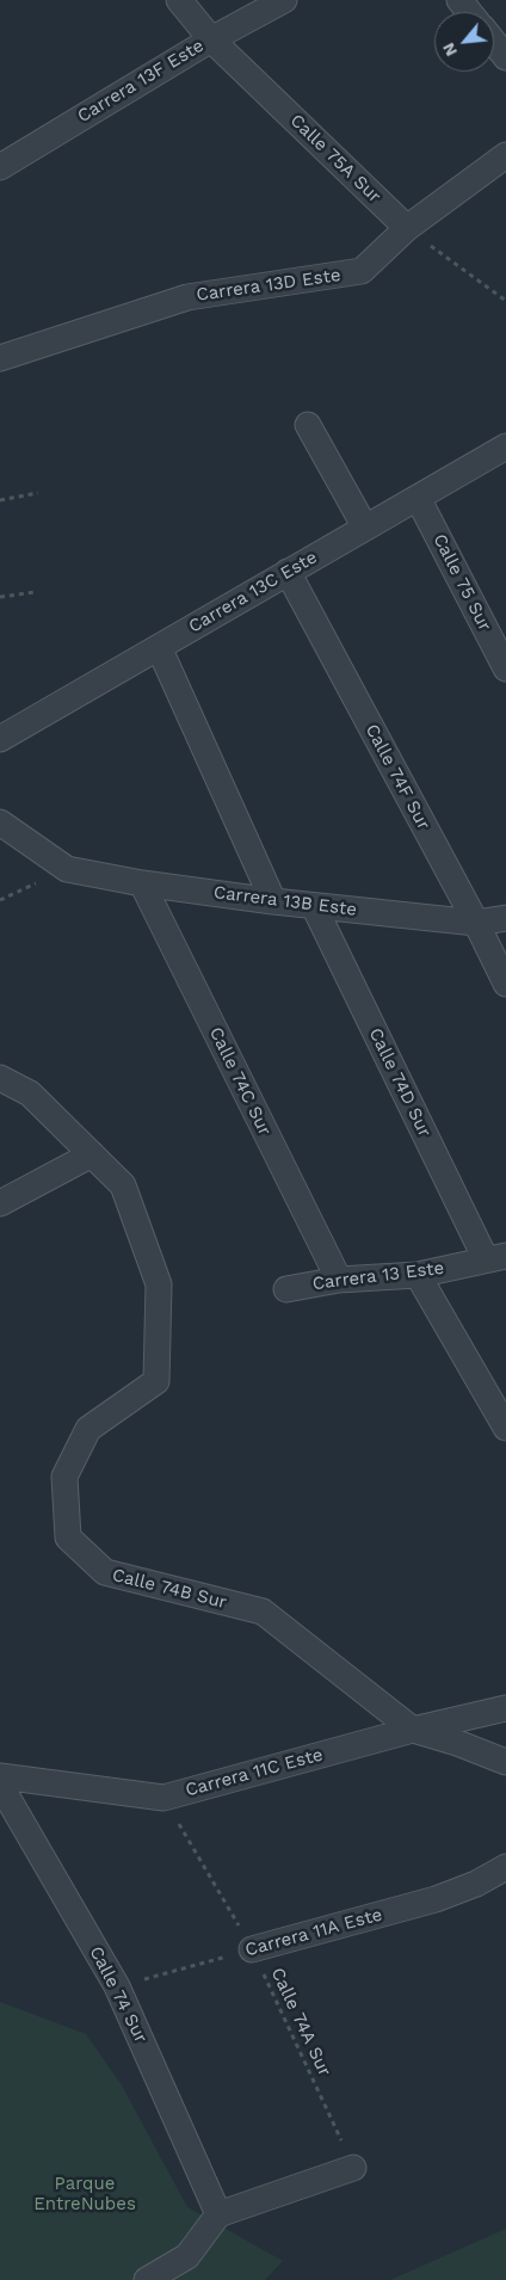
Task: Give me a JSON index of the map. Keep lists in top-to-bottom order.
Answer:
{
  "streets": {
    "street": [
      "Carrera 13F Este",
      "Calle 75A Sur",
      "Carrera 13D Este",
      "Calle 75 Sur",
      "Carrera 13C Este",
      "Calle 74F Sur",
      "Carrera 13B Este",
      "Calle 74C Sur",
      "Calle 74D Sur",
      "Carrera 13 Este",
      "Calle 74B Sur",
      "Carrera 11C Este",
      "Carrera 11A Este",
      "Calle 74 Sur"
    ],
    "path": ["Calle 74A Sur"]
  },
  "crossings": [
    ["Carrera 13F Este", "Calle 75A Sur"],
    ["Calle 75A Sur", "Carrera 13D Este"],
    ["Calle 75 Sur", "Carrera 13C Este"],
    ["Carrera 13C Este", "Calle 74F Sur"],
    ["Calle 74F Sur", "Carrera 13B Este"],
    ["Carrera 13B Este", "Calle 74C Sur"],
    ["Carrera 13B Este", "Calle 74D Sur"],
    ["Calle 74C Sur", "Carrera 13 Este"],
    ["Calle 74D Sur", "Carrera 13 Este"],
    ["Calle 74B Sur", "Carrera 11C Este"],
    ["Carrera 11C Este", "Calle 74A Sur"],
    ["Carrera 11A Este", "Calle 74 Sur"],
    ["Carrera 11A Este", "Calle 74A Sur"]
  ],
  "parks": ["Parque EntreNubes"],
  "north": "bottom left"
}
